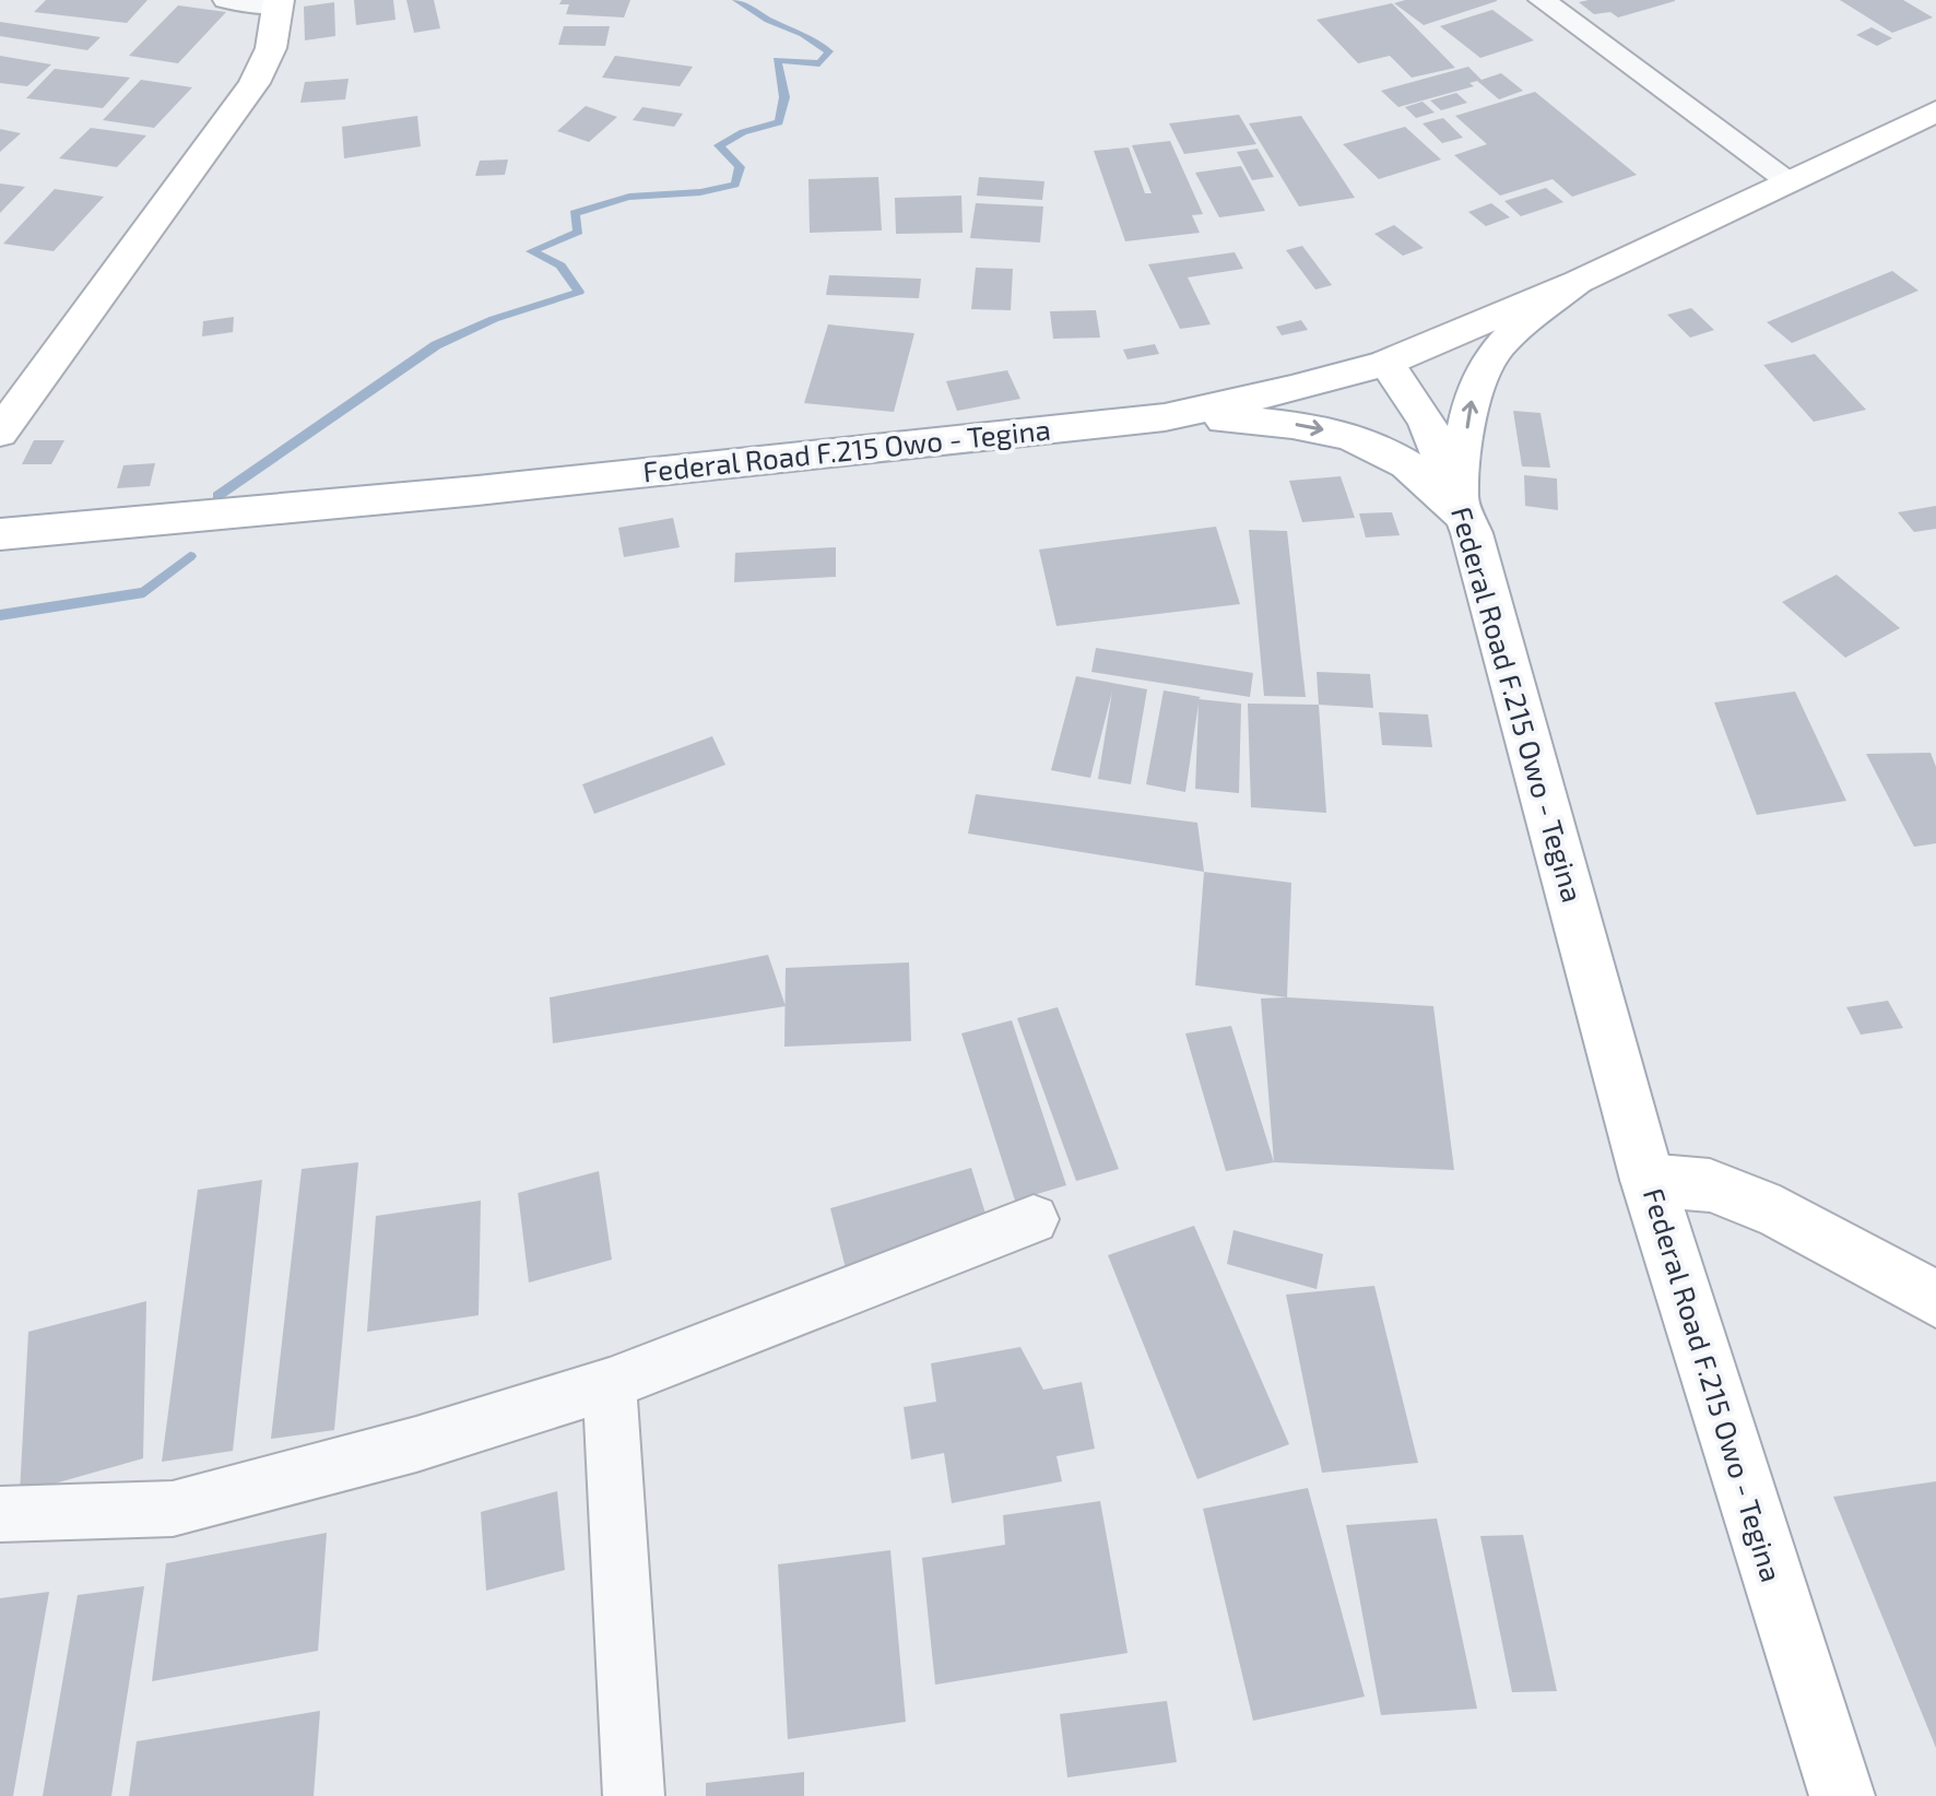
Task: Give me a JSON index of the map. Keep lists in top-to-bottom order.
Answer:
{
  "streets": {
    "main road": ["Federal Road F.215 Owo - Tegina"]
  }
}
